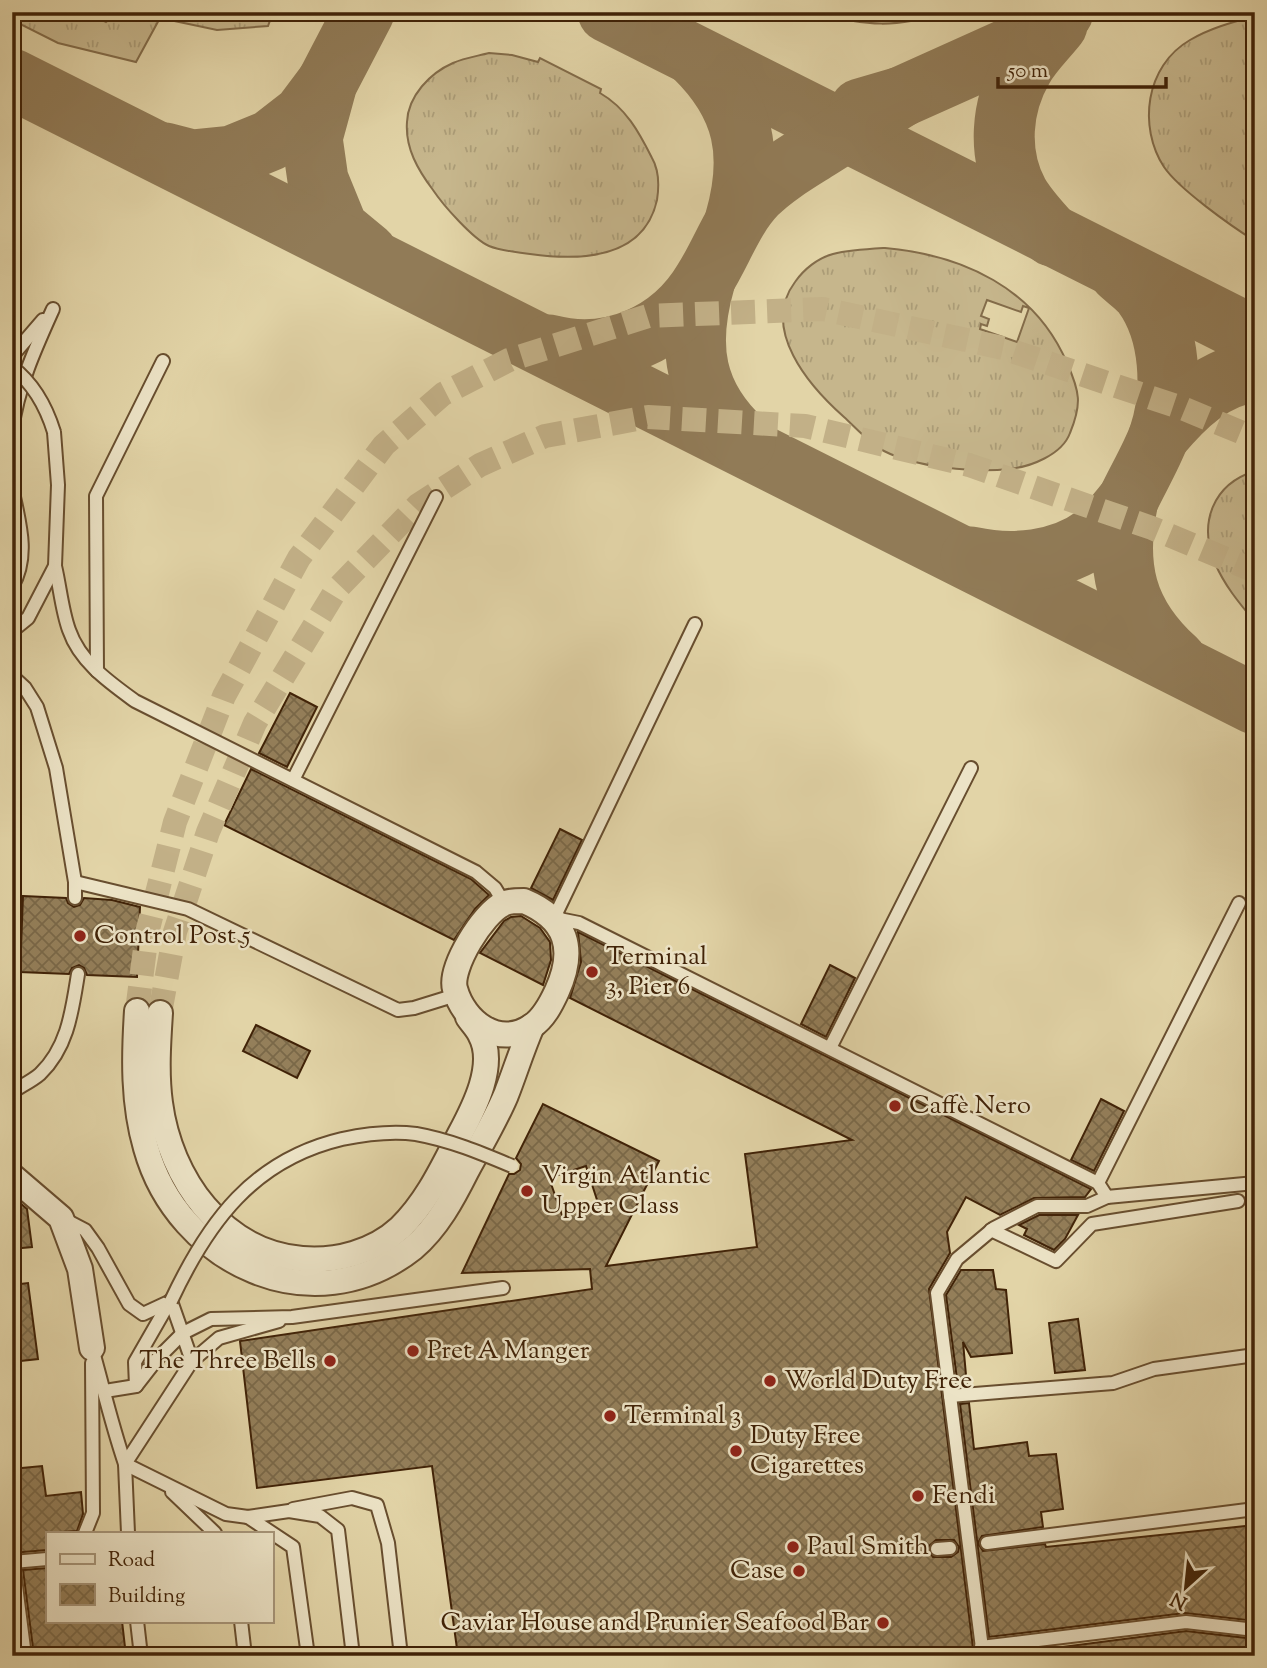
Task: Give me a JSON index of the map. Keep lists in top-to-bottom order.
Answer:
{
  "places": [
    "Control Post 5",
    "Terminal 3, Pier 6",
    "Caffè Nero",
    "Virgin Atlantic Upper Class",
    "Pret A Manger",
    "The Three Bells",
    "World Duty Free",
    "Terminal 3",
    "Duty Free Cigarettes",
    "Fendi",
    "Paul Smith",
    "Case",
    "Caviar House and Prunier Seafood Bar"
  ],
  "legend": ["Road", "Building"],
  "scale_bar": "50 m",
  "north": "bottom left"
}
